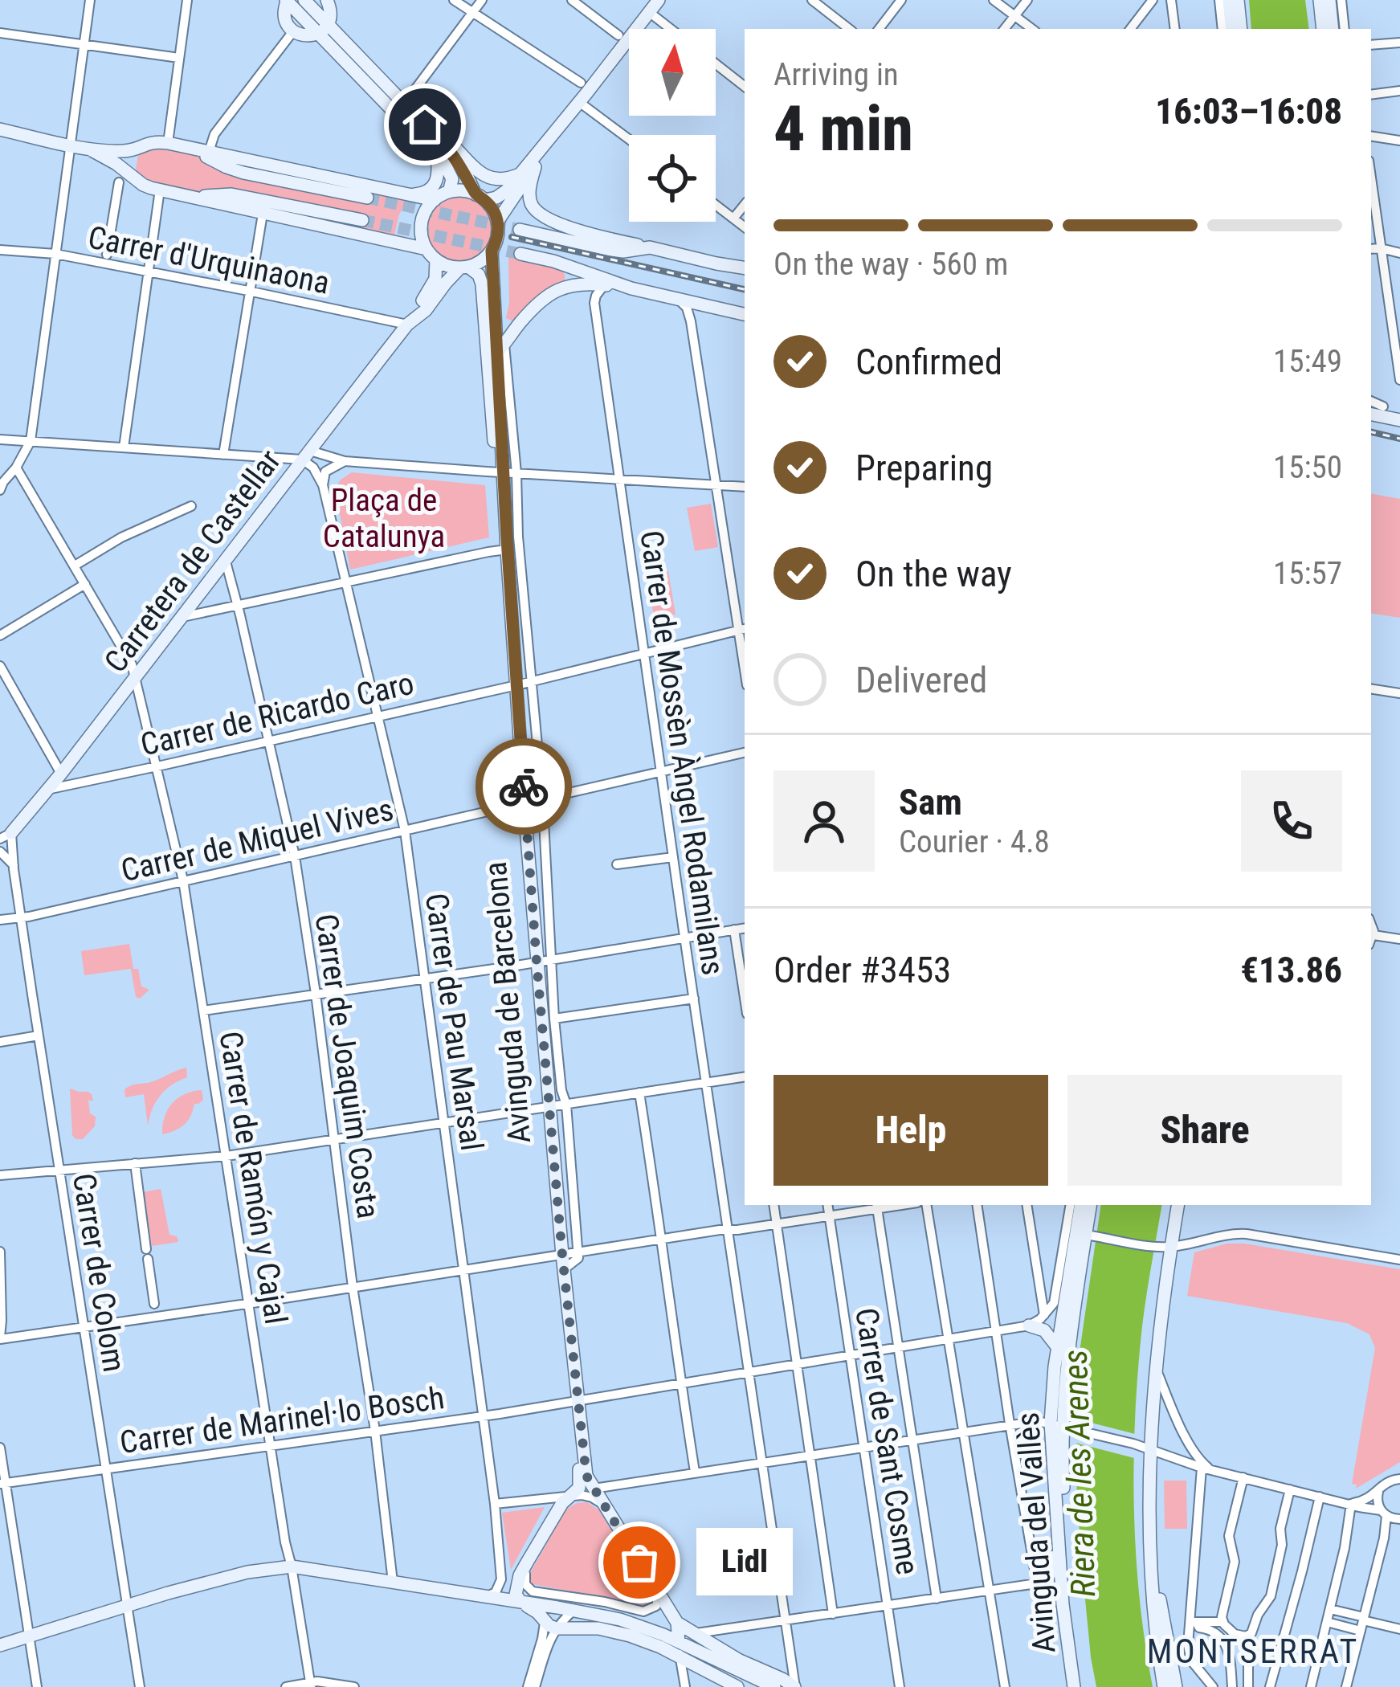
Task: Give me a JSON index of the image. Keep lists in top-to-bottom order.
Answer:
{
  "streets": {
    "street": [
      "Carrer d'Urquinaona",
      "Carretera de Castellar",
      "Carrer de Ricardo Caro",
      "Carrer de Mossèn Àngel Rodamilans",
      "Carrer de Miquel Vives",
      "Avinguda de Barcelona",
      "Carrer de Pau Marsal",
      "Carrer de Joaquim Costa",
      "Carrer de Ramón y Cajal",
      "Carrer de Colom",
      "Carrer de Marinel·lo Bosch",
      "Carrer de Sant Cosme",
      "Avinguda del Vallès"
    ]
  },
  "crossings": [
    ["Carrer d'Urquinaona", "Carretera de Castellar"],
    ["Carretera de Castellar", "Carrer de Ricardo Caro"],
    ["Carretera de Castellar", "Avinguda de Barcelona"],
    ["Carretera de Castellar", "Carrer de Pau Marsal"],
    ["Carretera de Castellar", "Carrer de Joaquim Costa"],
    ["Carretera de Castellar", "Carrer de Ramón y Cajal"],
    ["Carretera de Castellar", "Carrer de Colom"],
    ["Carrer de Ricardo Caro", "Carrer de Mossèn Àngel Rodamilans"],
    ["Carrer de Ricardo Caro", "Avinguda de Barcelona"],
    ["Carrer de Ricardo Caro", "Carrer de Pau Marsal"],
    ["Carrer de Ricardo Caro", "Carrer de Joaquim Costa"],
    ["Carrer de Ricardo Caro", "Carrer de Ramón y Cajal"],
    ["Carrer de Mossèn Àngel Rodamilans", "Carrer de Miquel Vives"],
    ["Carrer de Mossèn Àngel Rodamilans", "Carrer de Marinel·lo Bosch"],
    ["Carrer de Miquel Vives", "Avinguda de Barcelona"],
    ["Carrer de Miquel Vives", "Carrer de Pau Marsal"],
    ["Carrer de Miquel Vives", "Carrer de Joaquim Costa"],
    ["Carrer de Miquel Vives", "Carrer de Ramón y Cajal"],
    ["Carrer de Miquel Vives", "Carrer de Colom"],
    ["Avinguda de Barcelona", "Carrer de Marinel·lo Bosch"],
    ["Carrer de Pau Marsal", "Carrer de Marinel·lo Bosch"],
    ["Carrer de Joaquim Costa", "Carrer de Marinel·lo Bosch"],
    ["Carrer de Ramón y Cajal", "Carrer de Marinel·lo Bosch"],
    ["Carrer de Colom", "Carrer de Marinel·lo Bosch"],
    ["Carrer de Marinel·lo Bosch", "Carrer de Sant Cosme"]
  ],
  "districts": ["MONTSERRAT"],
  "water": ["Riera de les Arenes"],
  "parks": ["Plaça de Catalunya"],
  "places": ["Lidl"],
  "north": "top",
  "page": {
    "heading": ["4 min", "Arriving in", "16:03–16:08"],
    "panel": [
      "Sam",
      "Courier · 4.8",
      "Order #3453",
      "€13.86"
    ],
    "bar": "On the way · 560 m",
    "list": [
      ["Confirmed", "15:49"],
      ["Preparing", "15:50"],
      ["On the way", "15:57"],
      "Delivered"
    ],
    "buttons": ["Help", "Share"],
    "bubble": "Lidl"
  }
}
